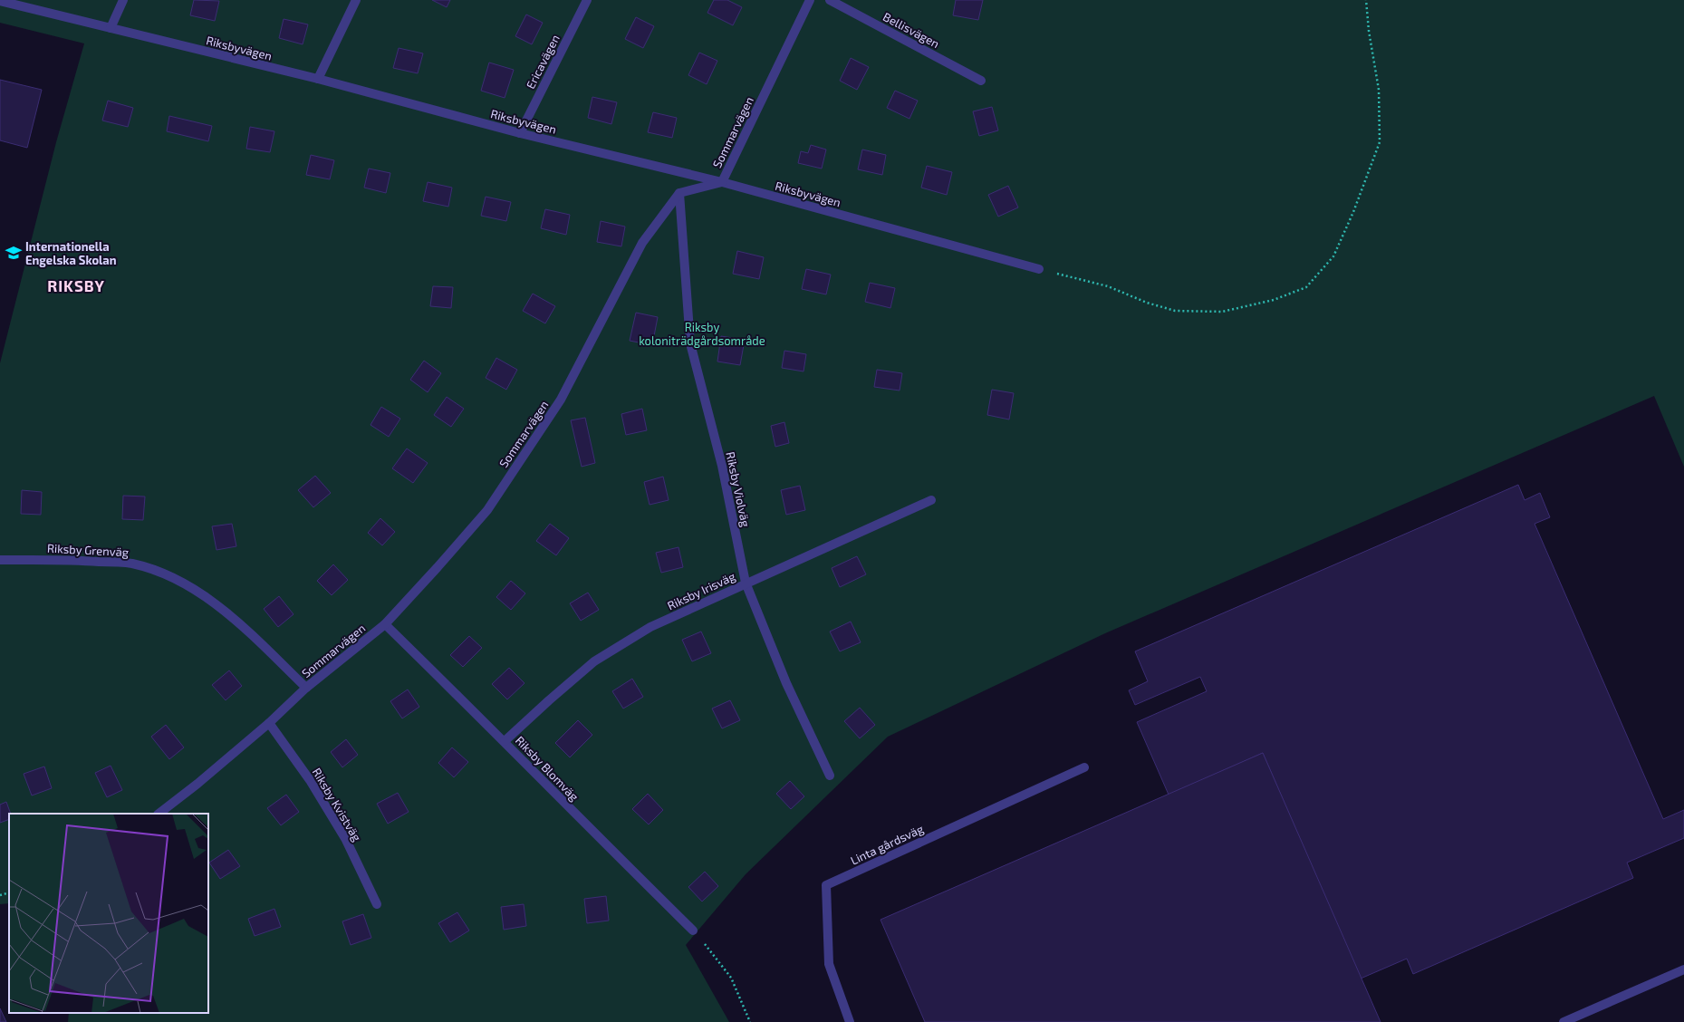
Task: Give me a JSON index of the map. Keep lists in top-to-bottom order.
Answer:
{
  "streets": {
    "street": [
      "Bellisvägen",
      "Riksbyvägen",
      "Ericavägen",
      "Sommarvägen",
      "Riksby Violväg",
      "Riksby Grenväg",
      "Riksby Irisväg",
      "Riksby Blomväg",
      "Riksby Kvistväg",
      "Linta gårdsväg"
    ]
  },
  "crossings": [
    ["Riksbyvägen", "Ericavägen"],
    ["Riksbyvägen", "Sommarvägen"],
    ["Sommarvägen", "Riksby Violväg"],
    ["Sommarvägen", "Riksby Grenväg"],
    ["Sommarvägen", "Riksby Blomväg"],
    ["Sommarvägen", "Riksby Kvistväg"],
    ["Riksby Violväg", "Riksby Irisväg"],
    ["Riksby Irisväg", "Riksby Blomväg"]
  ],
  "districts": ["RIKSBY"],
  "parks": ["Riksby koloniträdgårdsområde"],
  "places": {
    "school or university": ["Internationella Engelska Skolan"]
  }
}
